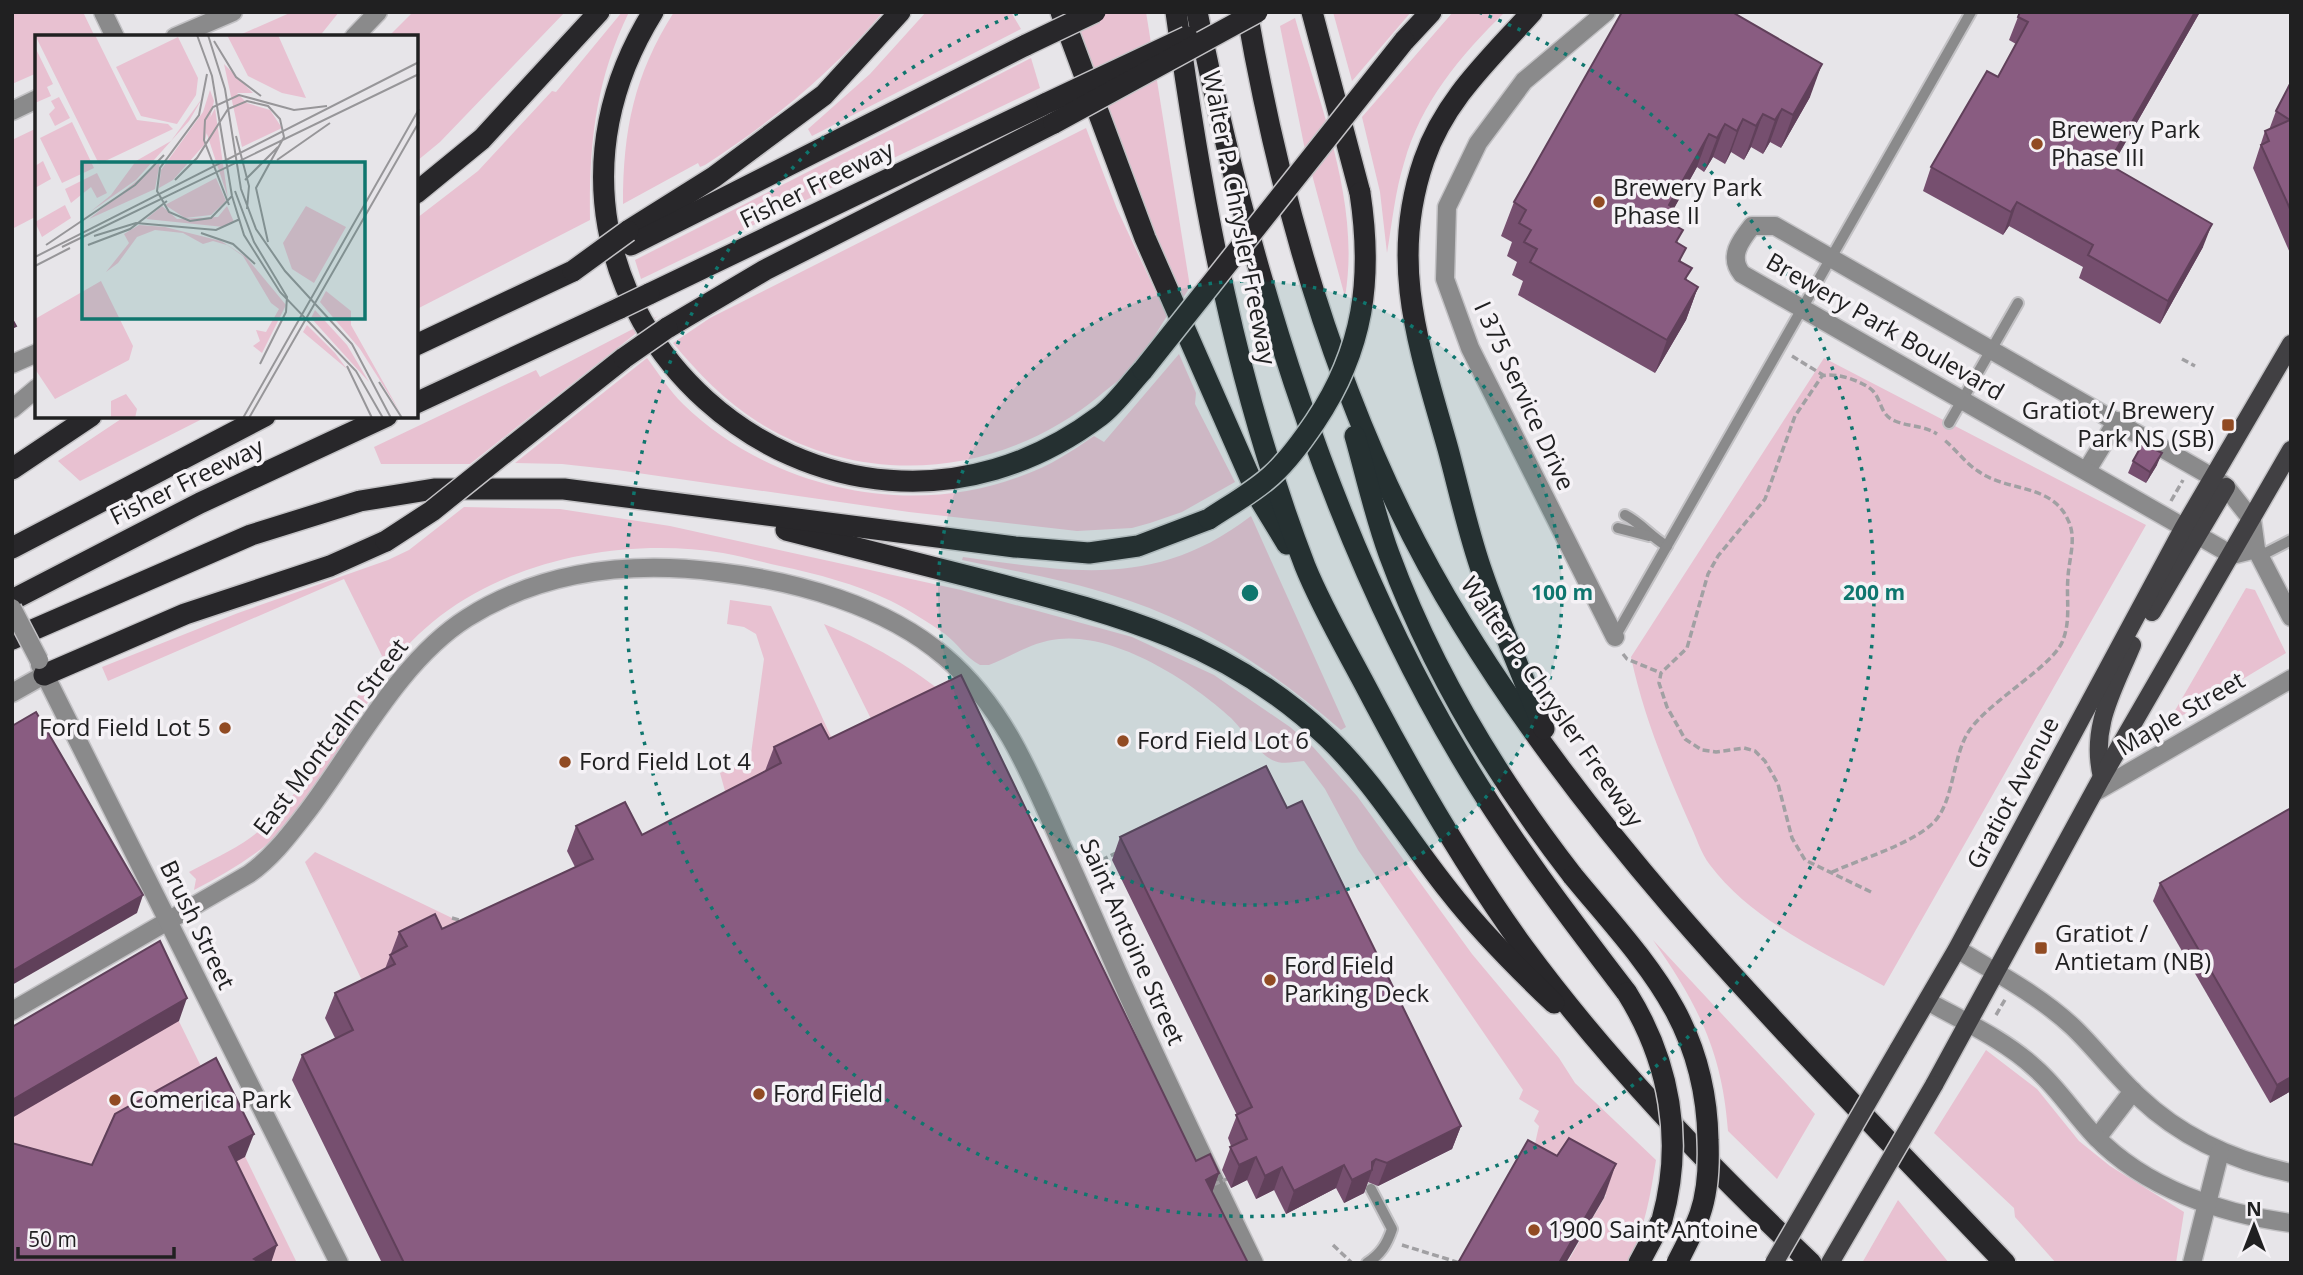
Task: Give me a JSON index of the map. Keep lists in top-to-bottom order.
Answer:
{
  "streets": {
    "highway": ["Fisher Freeway", "Walter P. Chrysler Freeway"],
    "main road": ["Gratiot Avenue"],
    "street": [
      "Brewery Park Boulevard",
      "I 375 Service Drive",
      "Maple Street",
      "East Montcalm Street",
      "Brush Street",
      "Saint Antoine Street"
    ]
  },
  "crossings": [
    ["Brewery Park Boulevard", "Gratiot Avenue"],
    ["East Montcalm Street", "Brush Street"],
    ["East Montcalm Street", "Saint Antoine Street"]
  ],
  "places": {
    "other": [
      "Brewery Park Phase III",
      "Brewery Park Phase II",
      "Ford Field Lot 5",
      "Ford Field Lot 6",
      "Ford Field Lot 4",
      "Ford Field Parking Deck",
      "Ford Field",
      "Comerica Park",
      "1900 Saint Antoine"
    ],
    "transit": ["Gratiot / Brewery Park NS (SB)", "Gratiot / Antietam (NB)"]
  },
  "scale_bar": "50 m",
  "north": "top",
  "rings": ["100 m", "200 m"]
}
